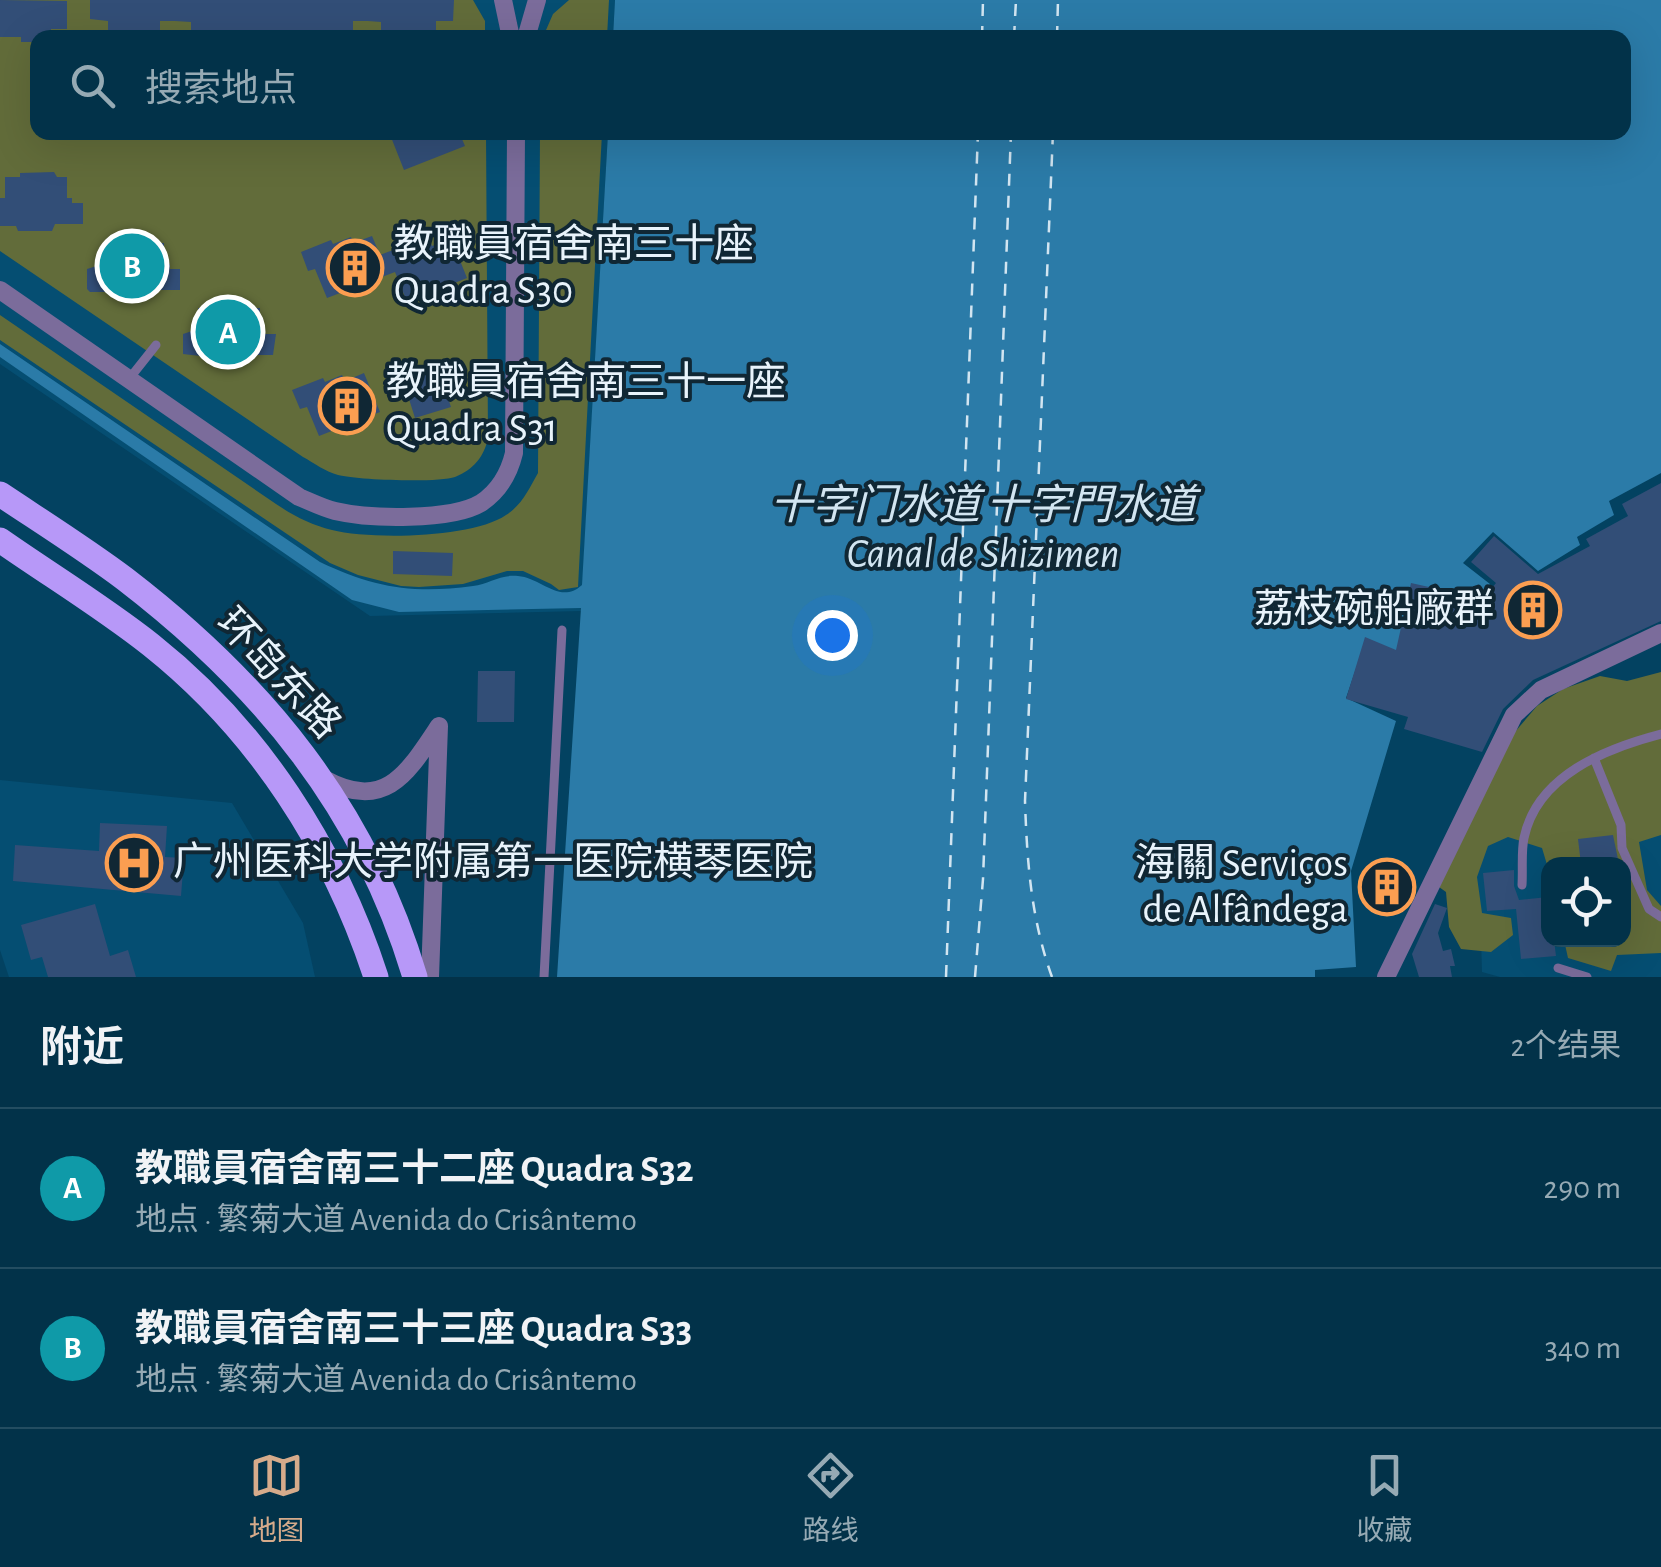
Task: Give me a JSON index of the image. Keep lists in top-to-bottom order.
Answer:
{
  "streets": {
    "main road": ["环岛东路"]
  },
  "water": ["十字门水道 十字門水道 Canal de Shizimen"],
  "places": {
    "building": [
      "教職員宿舍南三十座 Quadra S30",
      "教職員宿舍南三十一座 Quadra S31",
      "荔枝碗船廠群",
      "海關 Serviços de Alfândega"
    ],
    "hospital": ["广州医科大学附属第一医院横琴医院"]
  },
  "page": {
    "search": "搜索地点",
    "pins": ["B", "A"],
    "heading": ["附近", "2个结果"],
    "list": [
      {
        "mark": "A",
        "name": "教職員宿舍南三十二座 Quadra S32",
        "note": "地点 · 繁菊大道 Avenida do Crisântemo",
        "value": "290 m"
      },
      {
        "mark": "B",
        "name": "教職員宿舍南三十三座 Quadra S33",
        "note": "地点 · 繁菊大道 Avenida do Crisântemo",
        "value": "340 m"
      }
    ],
    "nav": ["地图", "路线", "收藏"]
  }
}
